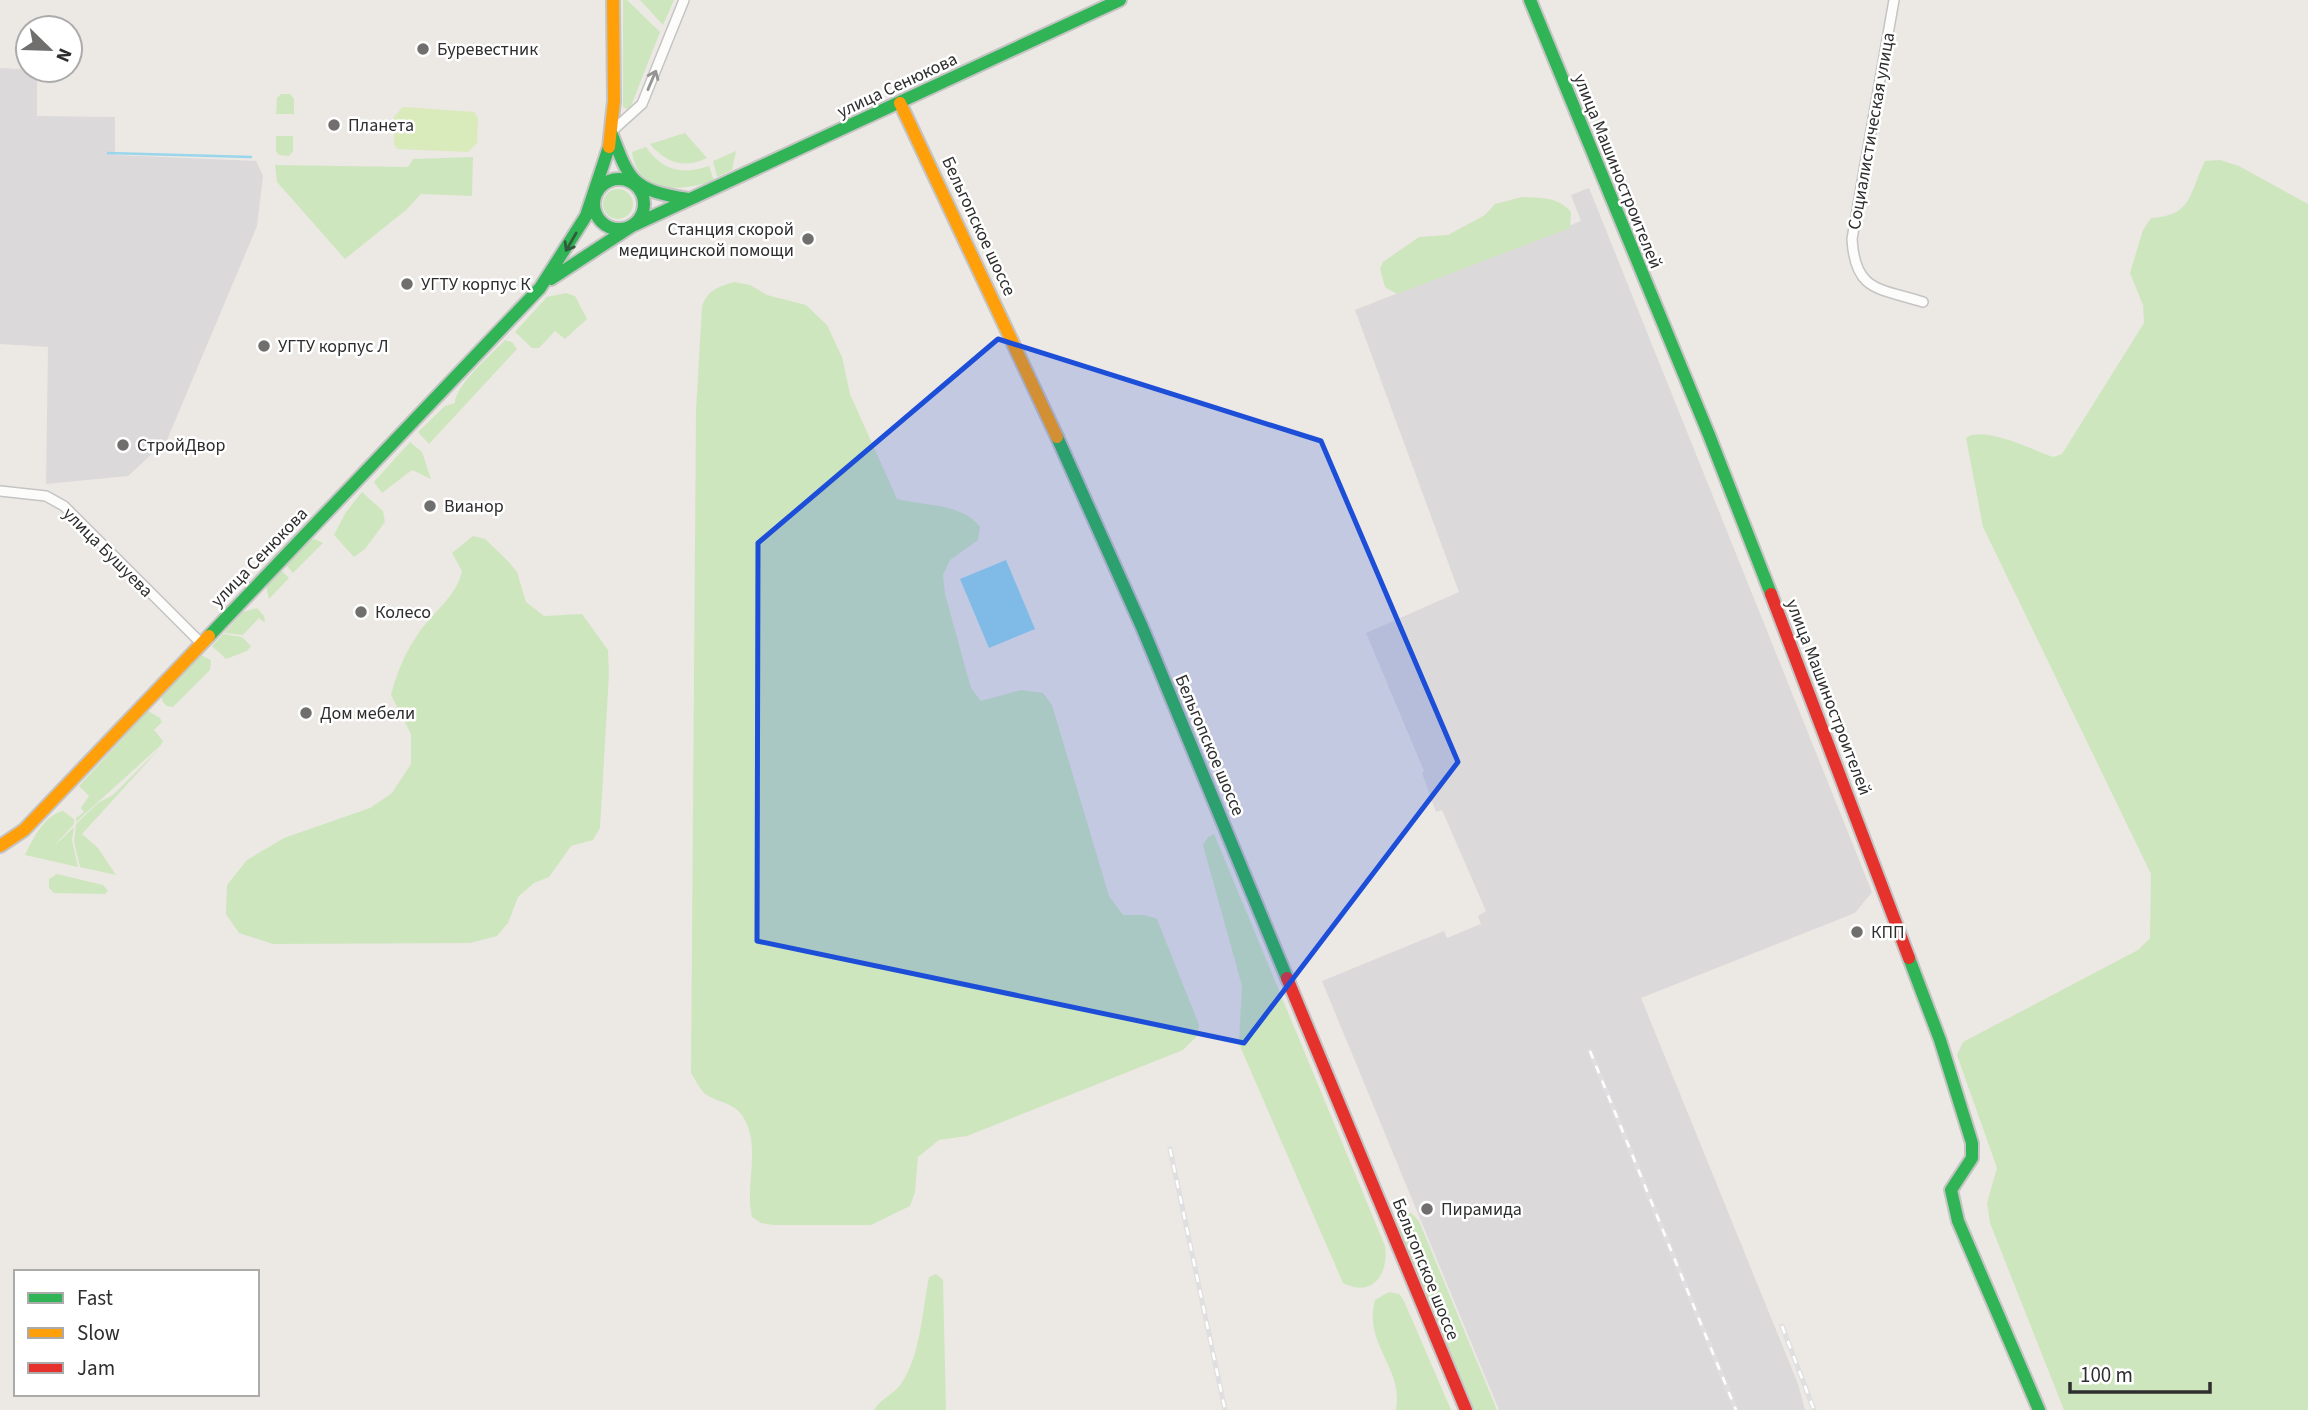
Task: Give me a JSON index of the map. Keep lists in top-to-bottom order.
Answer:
{
  "streets": {
    "street": [
      "улица Сенюкова",
      "Социалистическая улица",
      "улица Машиностроителей",
      "Бельгопское шоссе",
      "улица Бушуева"
    ]
  },
  "crossings": [
    ["улица Сенюкова", "Бельгопское шоссе"],
    ["улица Сенюкова", "улица Бушуева"]
  ],
  "places": [
    "Буревестник",
    "Планета",
    "Станция скорой медицинской помощи",
    "УГТУ корпус К",
    "УГТУ корпус Л",
    "СтройДвор",
    "Вианор",
    "Колесо",
    "Дом мебели",
    "КПП",
    "Пирамида"
  ],
  "legend": ["Fast", "Slow", "Jam"],
  "scale_bar": "100 m",
  "north": "bottom right"
}
